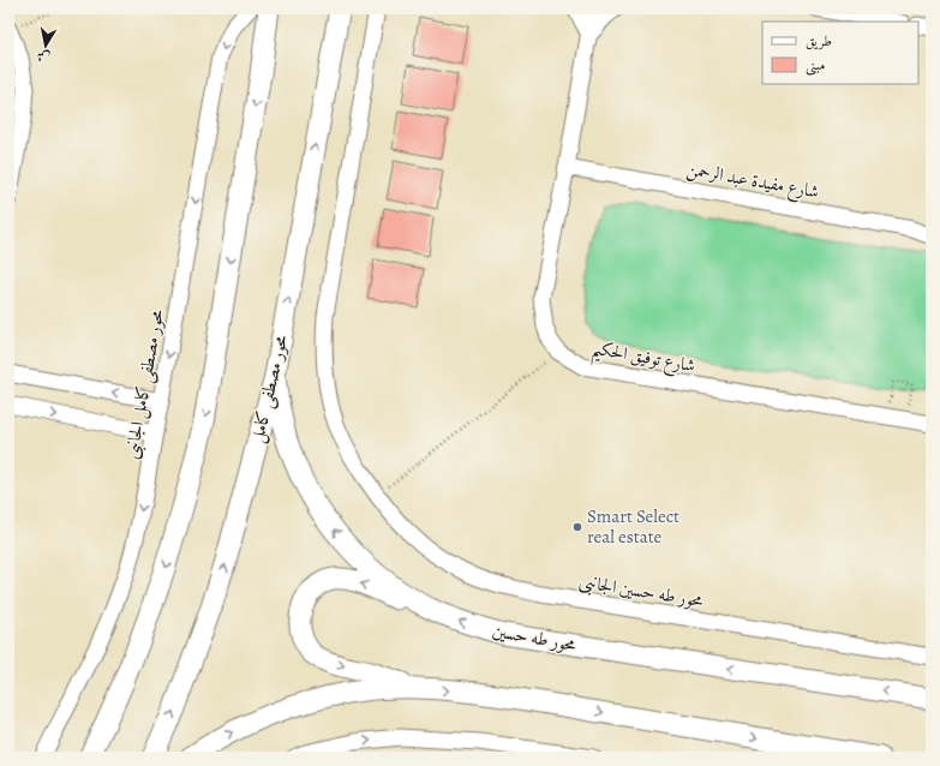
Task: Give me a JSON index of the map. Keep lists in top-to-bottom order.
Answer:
{
  "streets": {
    "main road": ["محور مصطفى كامل", "محور طه حسين"],
    "street": [
      "شارع مفيدة عبد الرحمن",
      "شارع توفيق الحكيم",
      "محور مصطفى كامل الجانبى",
      "محور طه حسين الجانبى"
    ]
  },
  "crossings": [
    ["شارع مفيدة عبد الرحمن", "شارع توفيق الحكيم"],
    ["محور مصطفى كامل", "محور طه حسين"]
  ],
  "one_way": ["محور مصطفى كامل الجانبى"],
  "places": ["Smart Select real estate"],
  "legend": ["طريق", "مبنى"],
  "north": "bottom"
}
